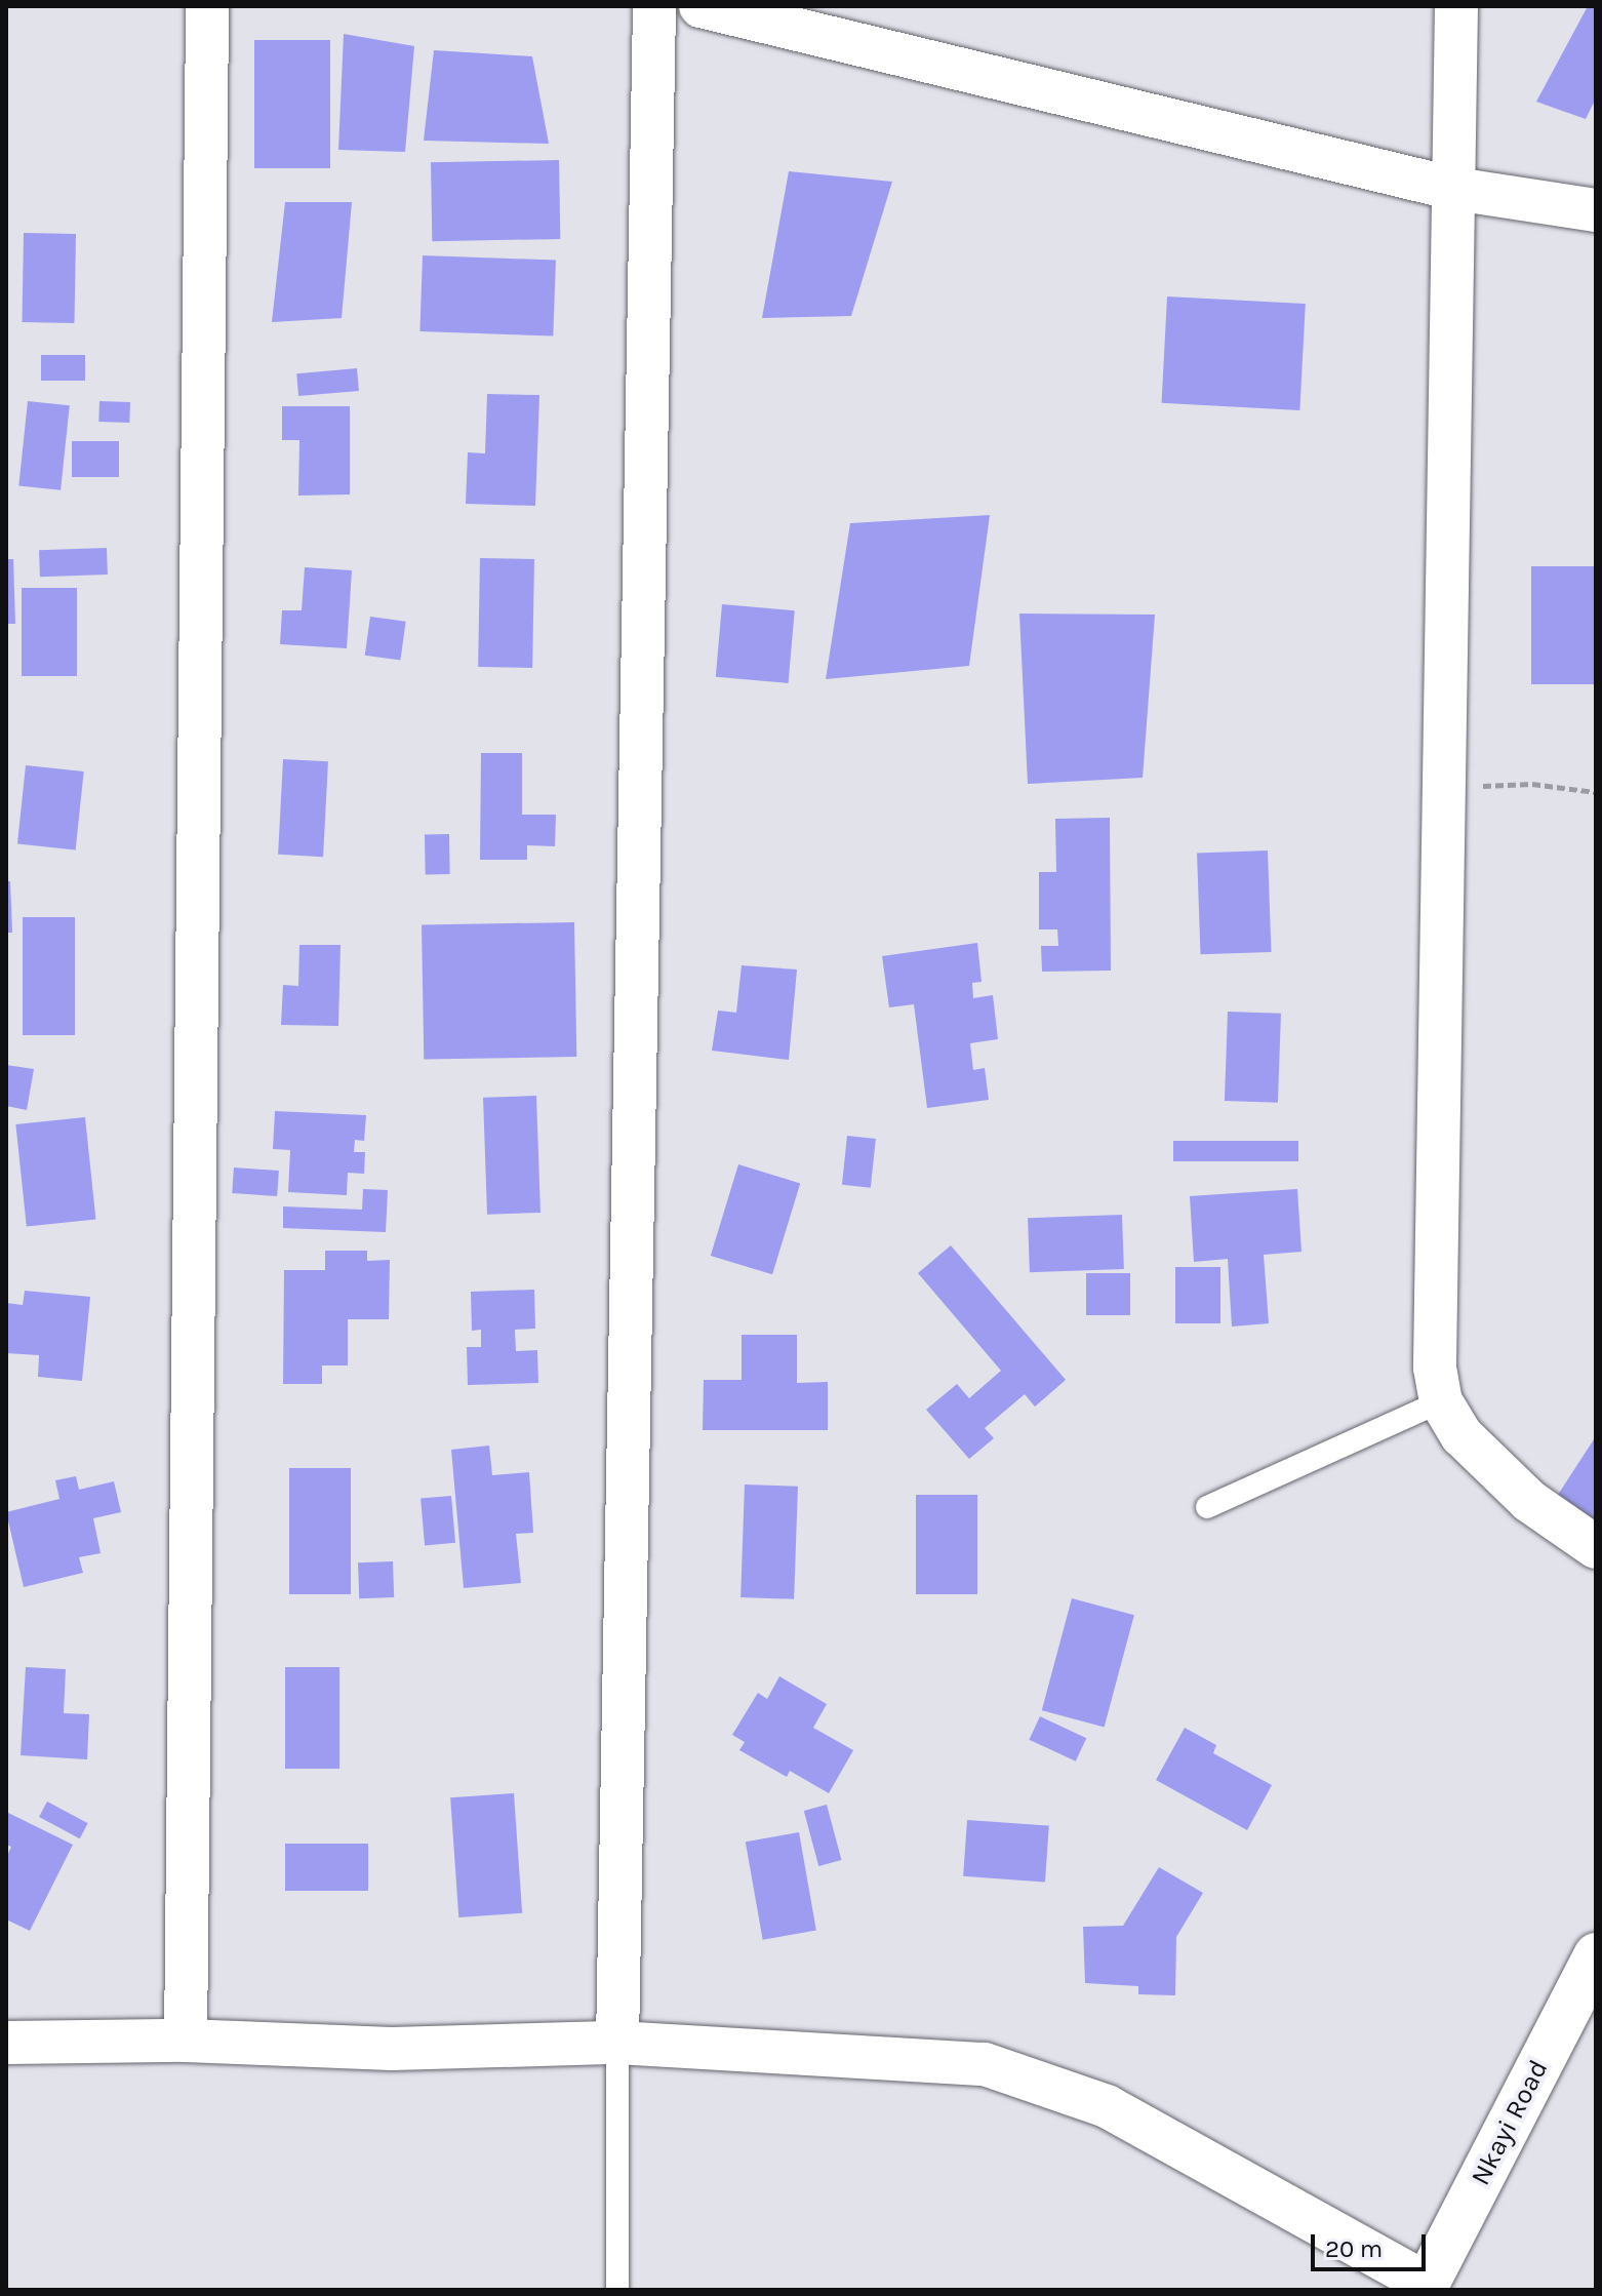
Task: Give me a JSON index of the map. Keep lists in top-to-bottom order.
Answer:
{
  "streets": {
    "main road": ["Nkayi Road"]
  },
  "scale_bar": "20 m"
}
